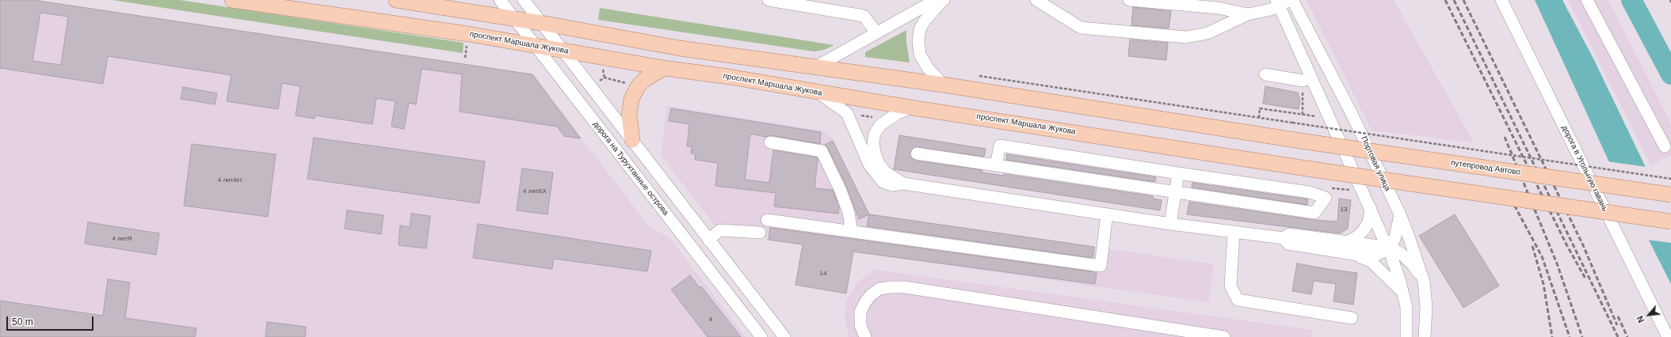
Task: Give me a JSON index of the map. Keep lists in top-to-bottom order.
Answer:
{
  "streets": {
    "main road": ["проспект Маршала Жукова", "путепровод Автово"],
    "street": ["Портовая улица", "дорога на Турухтанные острова", "дорога в Угольную гавань"]
  },
  "crossings": [
    ["проспект Маршала Жукова", "дорога на Турухтанные острова"]
  ],
  "house_numbers": [
    "4 литАН",
    "4 литБХ",
    "13",
    "4 литЯ",
    "14",
    "4"
  ],
  "scale_bar": "50 m",
  "north": "bottom left"
}
